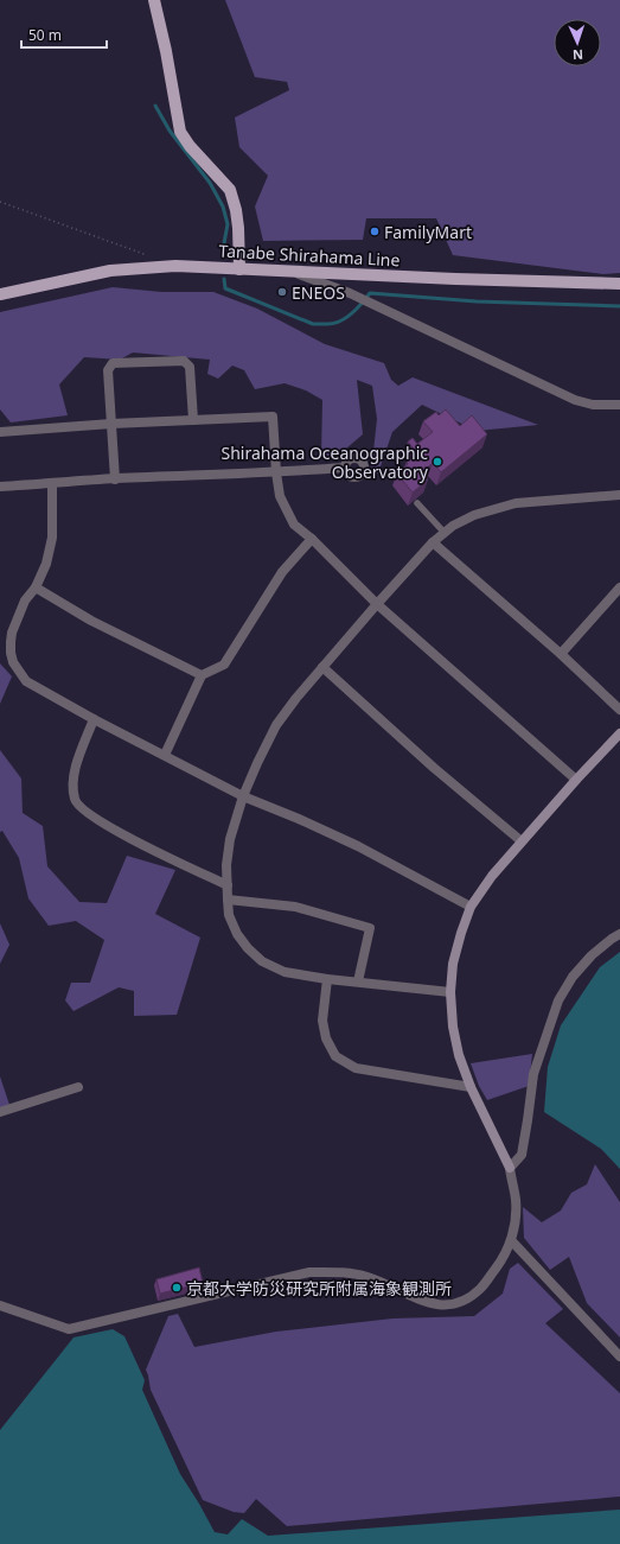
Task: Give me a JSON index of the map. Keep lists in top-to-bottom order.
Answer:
{
  "streets": {
    "main road": ["Tanabe Shirahama Line"]
  },
  "places": [
    "FamilyMart",
    "ENEOS",
    "Shirahama Oceanographic Observatory",
    "京都大学防災研究所附属海象観測所"
  ],
  "scale_bar": "50 m",
  "north": "bottom"
}
